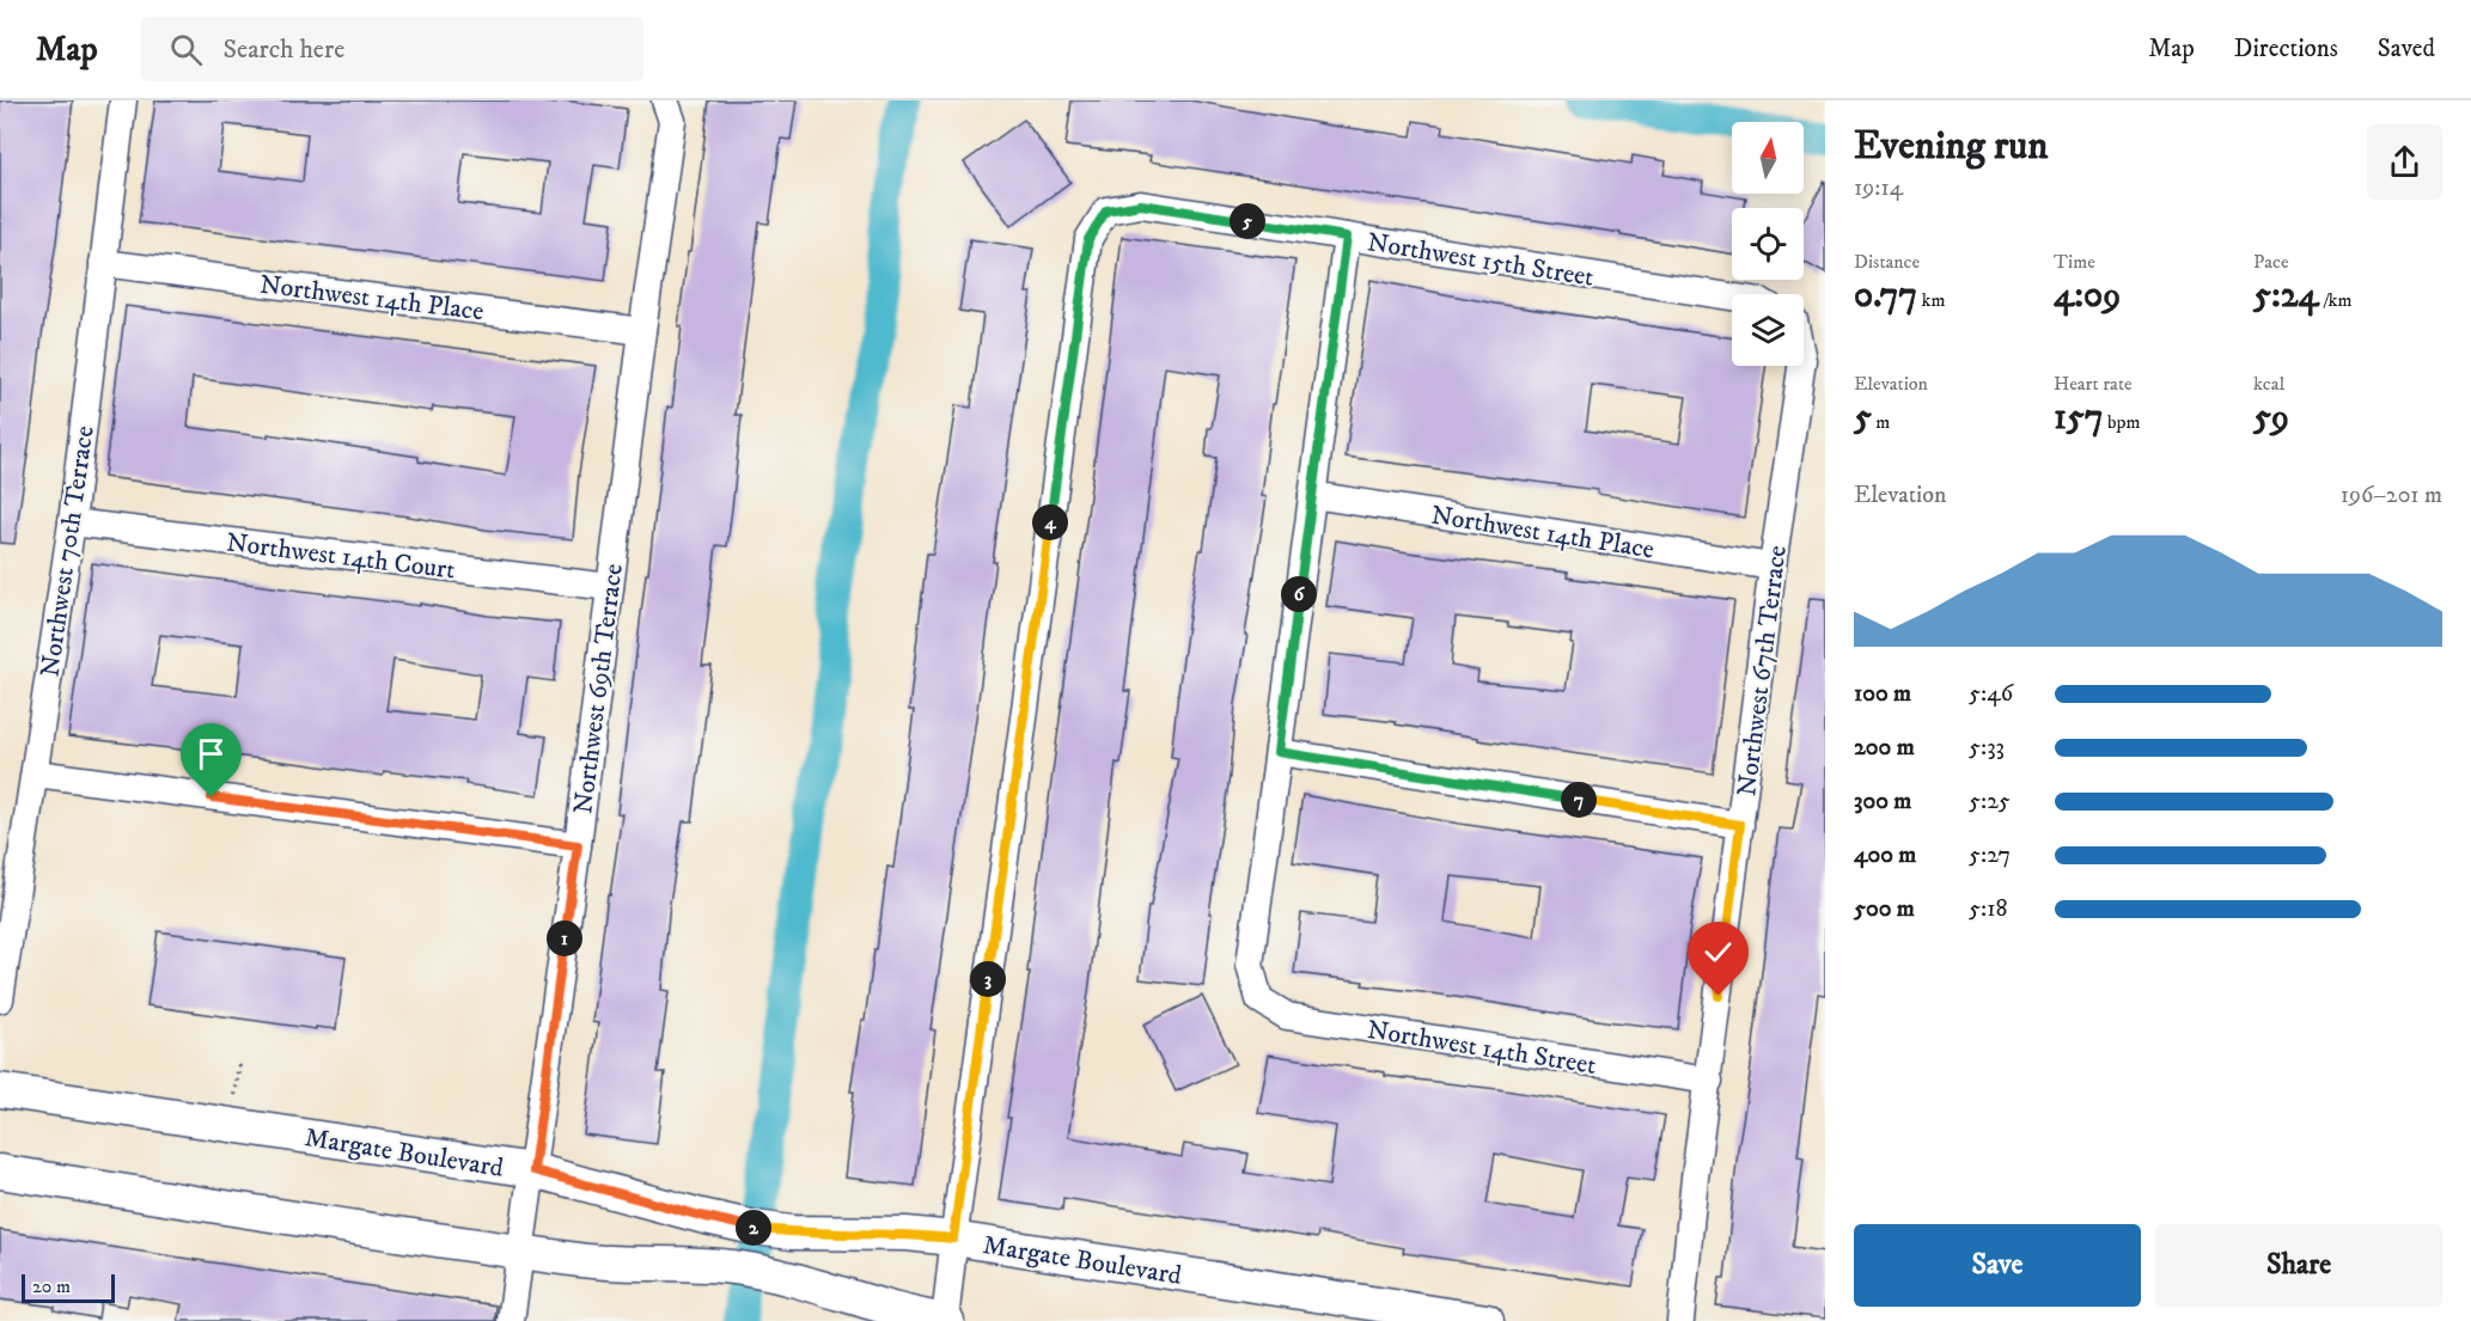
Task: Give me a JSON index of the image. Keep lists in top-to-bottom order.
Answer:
{
  "streets": {
    "street": [
      "Northwest 15th Street",
      "Northwest 14th Place",
      "Northwest 70th Terrace",
      "Northwest 14th Court",
      "Northwest 67th Terrace",
      "Northwest 69th Terrace",
      "Northwest 14th Street",
      "Margate Boulevard"
    ]
  },
  "crossings": [
    ["Northwest 15th Street", "Margate Boulevard"],
    ["Northwest 14th Place", "Northwest 70th Terrace"],
    ["Northwest 14th Place", "Northwest 67th Terrace"],
    ["Northwest 14th Place", "Northwest 69th Terrace"],
    ["Northwest 70th Terrace", "Northwest 14th Court"],
    ["Northwest 14th Court", "Northwest 69th Terrace"],
    ["Northwest 67th Terrace", "Northwest 14th Street"],
    ["Northwest 69th Terrace", "Margate Boulevard"]
  ],
  "scale_bar": "20 m",
  "north": "top",
  "page": {
    "header": "Map",
    "search": "Search here",
    "nav": ["Map", "Directions", "Saved"],
    "heading": ["Evening run", "19:14"],
    "pins": [
      "5",
      "4",
      "6",
      "7",
      "1",
      "3",
      "2"
    ],
    "stats": [
      ["Distance", "0.77 km"],
      ["Time", "4:09"],
      ["Pace", "5:24 /km"],
      ["Elevation", "5 m"],
      ["Heart rate", "157 bpm"],
      ["kcal", "59"]
    ],
    "chart": ["Elevation", "196–201 m"],
    "list": [
      {
        "name": "100 m",
        "note": "5:46"
      },
      {
        "name": "200 m",
        "note": "5:33"
      },
      {
        "name": "300 m",
        "note": "5:25"
      },
      {
        "name": "400 m",
        "note": "5:27"
      },
      {
        "name": "500 m",
        "note": "5:18"
      }
    ],
    "buttons": ["Save", "Share"],
    "scale": "20 m"
  }
}
